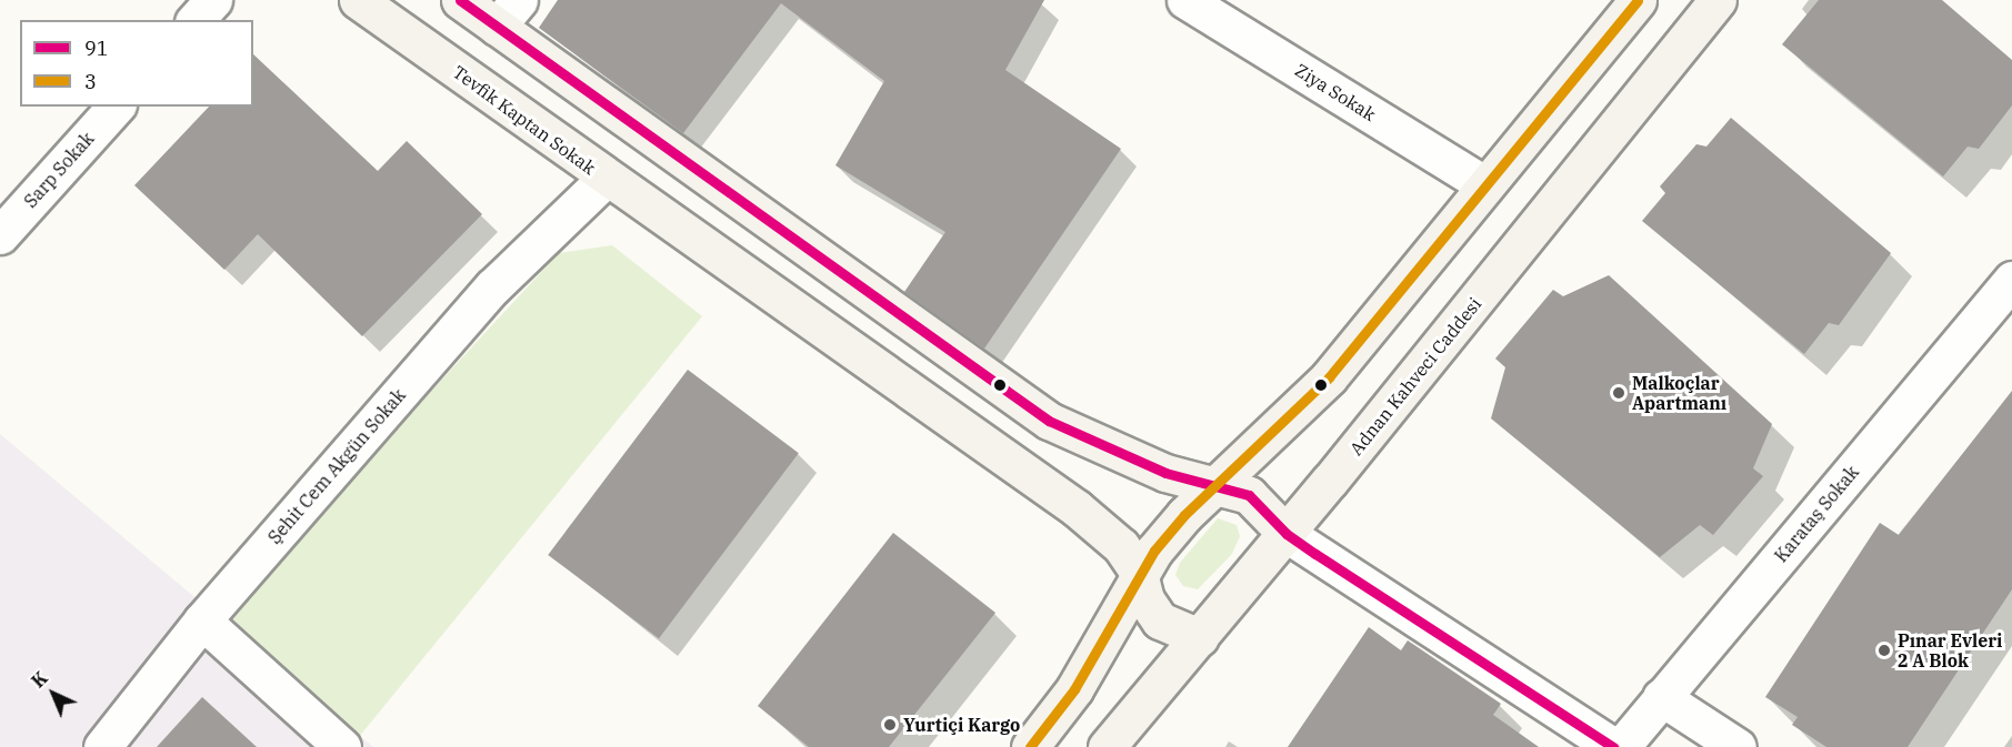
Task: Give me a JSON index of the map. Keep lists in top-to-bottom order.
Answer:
{
  "streets": {
    "main road": ["Tevfik Kaptan Sokak", "Adnan Kahveci Caddesi"],
    "street": [
      "Ziya Sokak",
      "Sarp Sokak",
      "Şehit Cem Akgün Sokak",
      "Karataş Sokak"
    ]
  },
  "crossings": [
    ["Tevfik Kaptan Sokak", "Adnan Kahveci Caddesi"],
    ["Tevfik Kaptan Sokak", "Şehit Cem Akgün Sokak"]
  ],
  "places": ["Malkoçlar Apartmanı", "Pınar Evleri 2 A Blok", "Yurtiçi Kargo"],
  "lines": ["transit line 91", "transit line 3"],
  "legend": ["91", "3"],
  "north": "top left"
}
